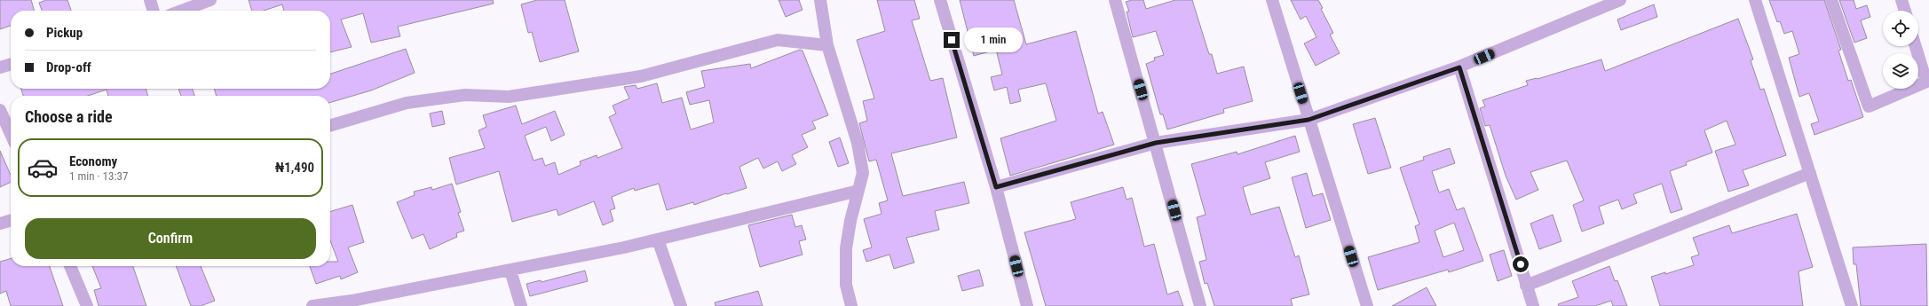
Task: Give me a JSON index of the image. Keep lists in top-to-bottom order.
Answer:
{
  "page": {
    "banner": ["Pickup", "Drop-off"],
    "bubble": "1 min",
    "heading": "Choose a ride",
    "list": [
      {
        "name": "Economy",
        "note": "1 min · 13:37",
        "value": "₦1,490"
      }
    ],
    "buttons": "Confirm"
  }
}
